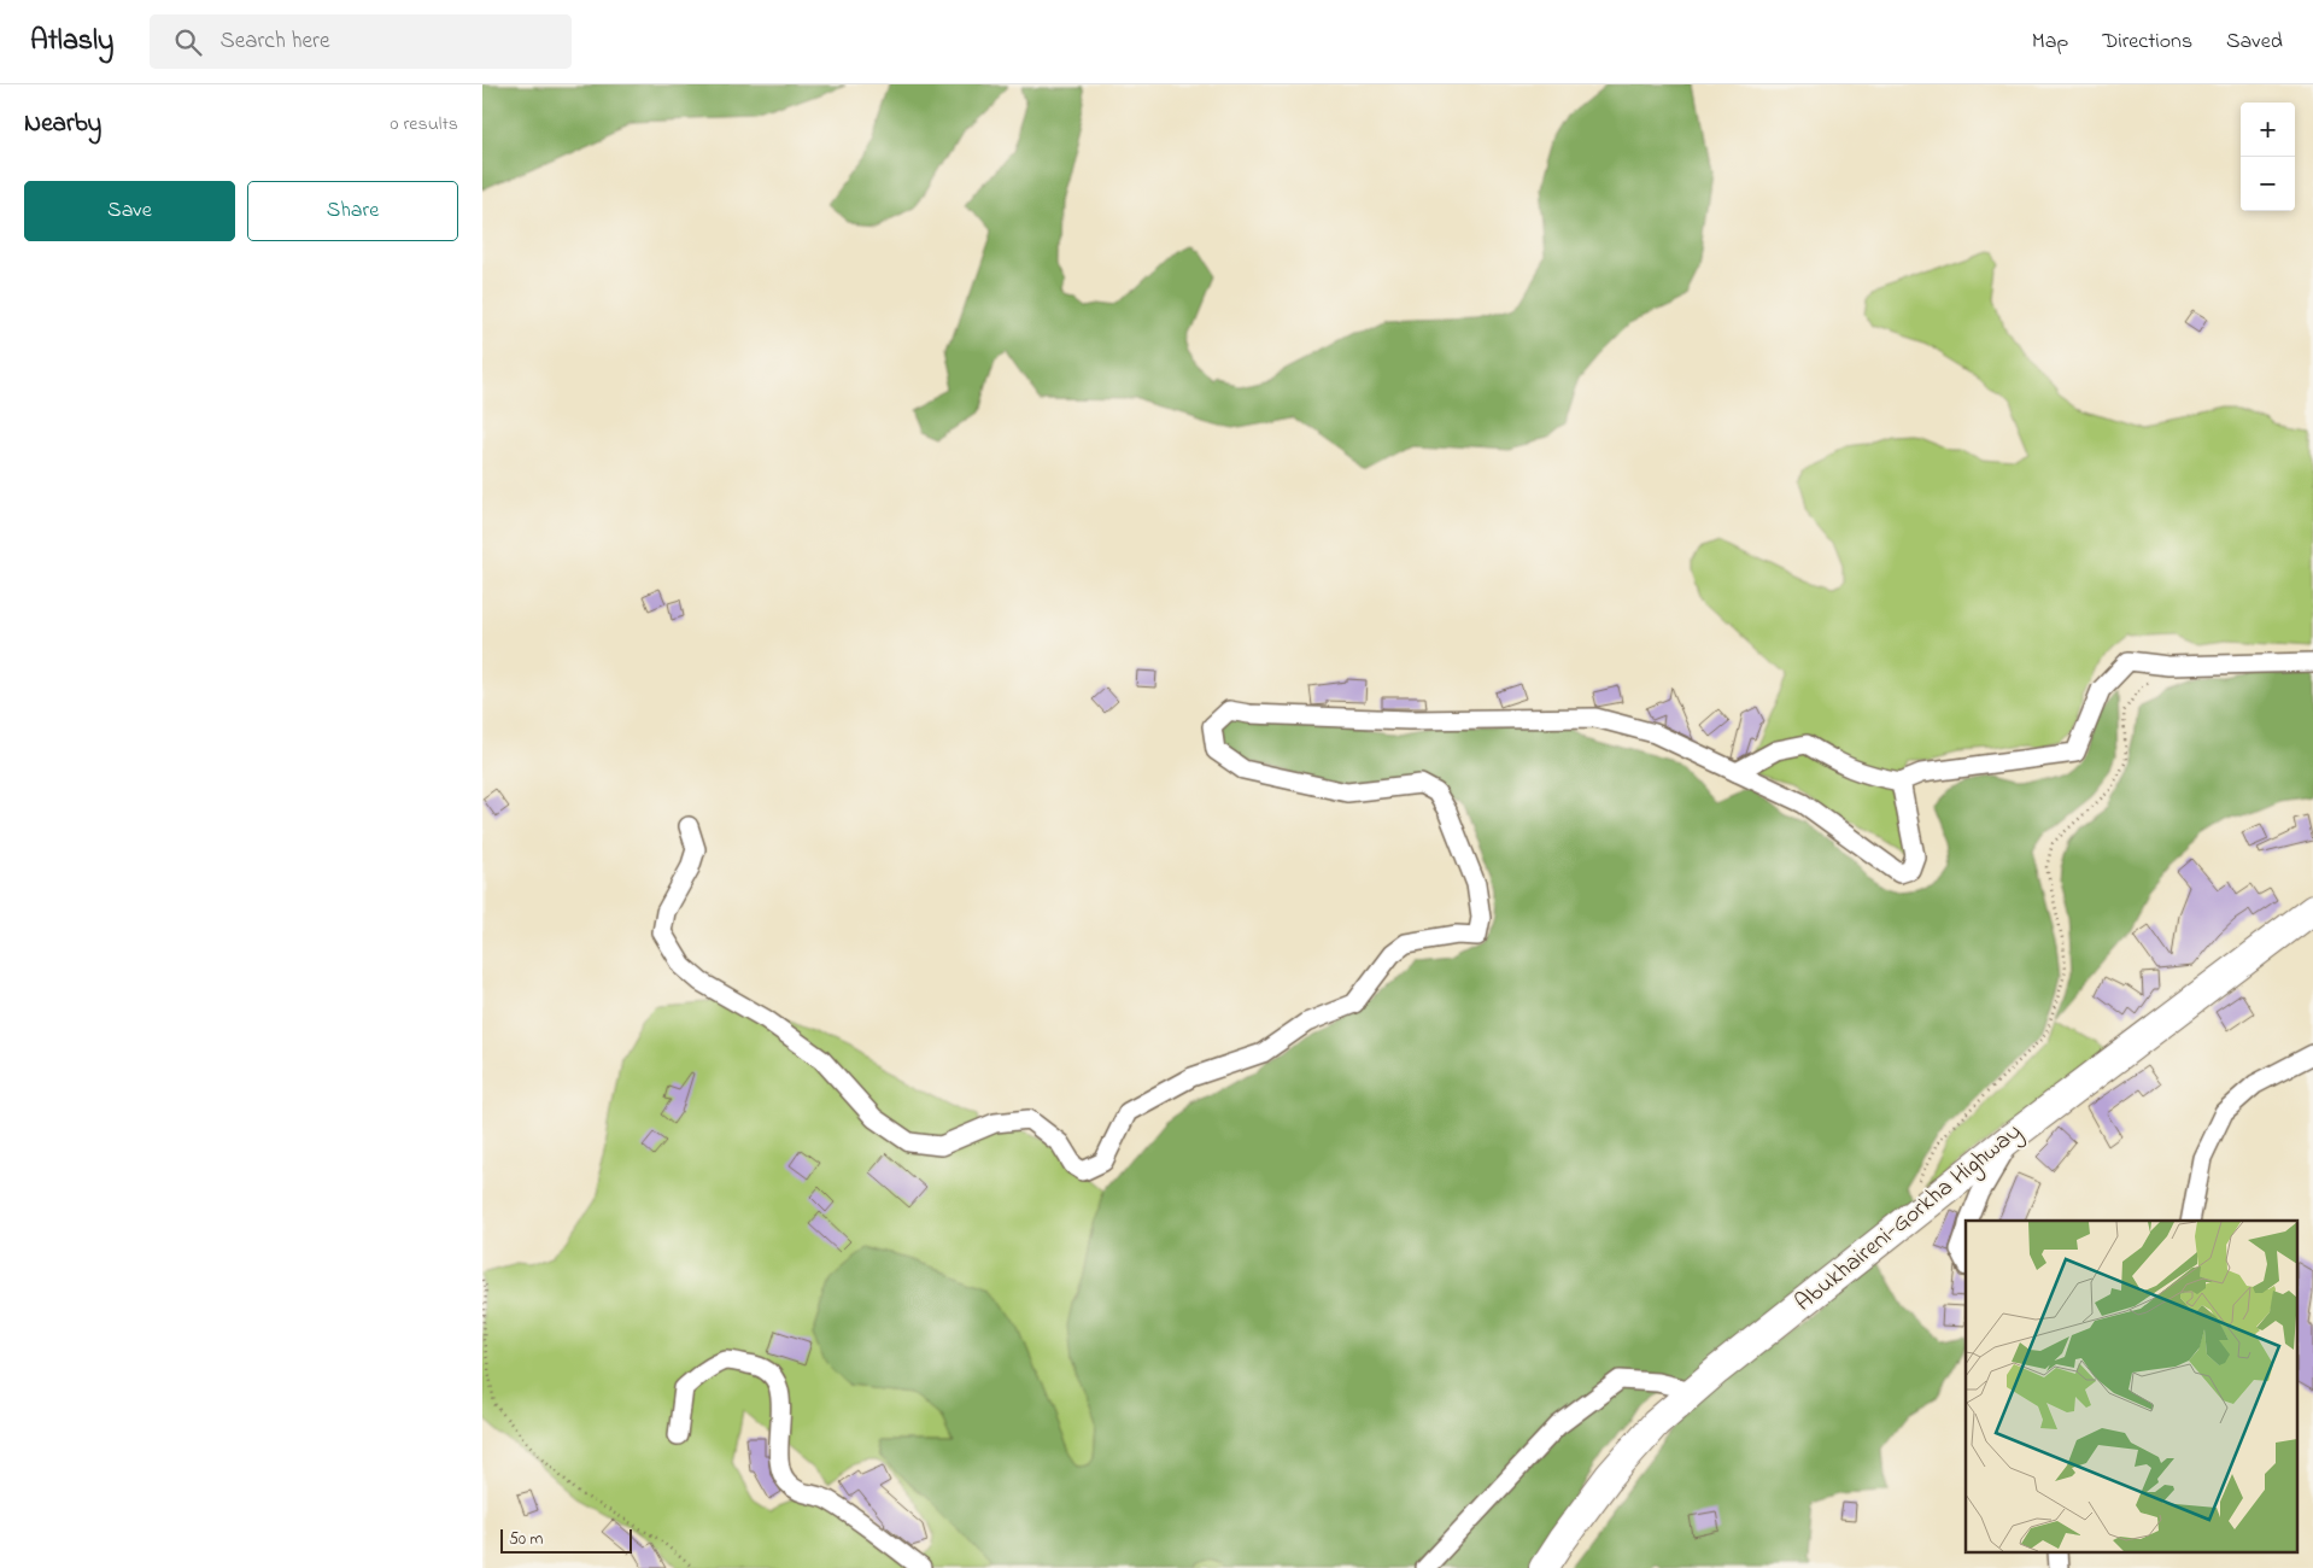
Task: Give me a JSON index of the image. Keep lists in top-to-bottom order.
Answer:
{
  "streets": {
    "main road": ["Abukhaireni-Gorkha Highway"]
  },
  "scale_bar": "50 m",
  "page": {
    "header": "Atlasly",
    "search": "Search here",
    "nav": ["Map", "Directions", "Saved"],
    "heading": ["Nearby", "0 results"],
    "map_buttons": ["+", "−"],
    "buttons": ["Save", "Share"],
    "scale": "50 m"
  }
}
